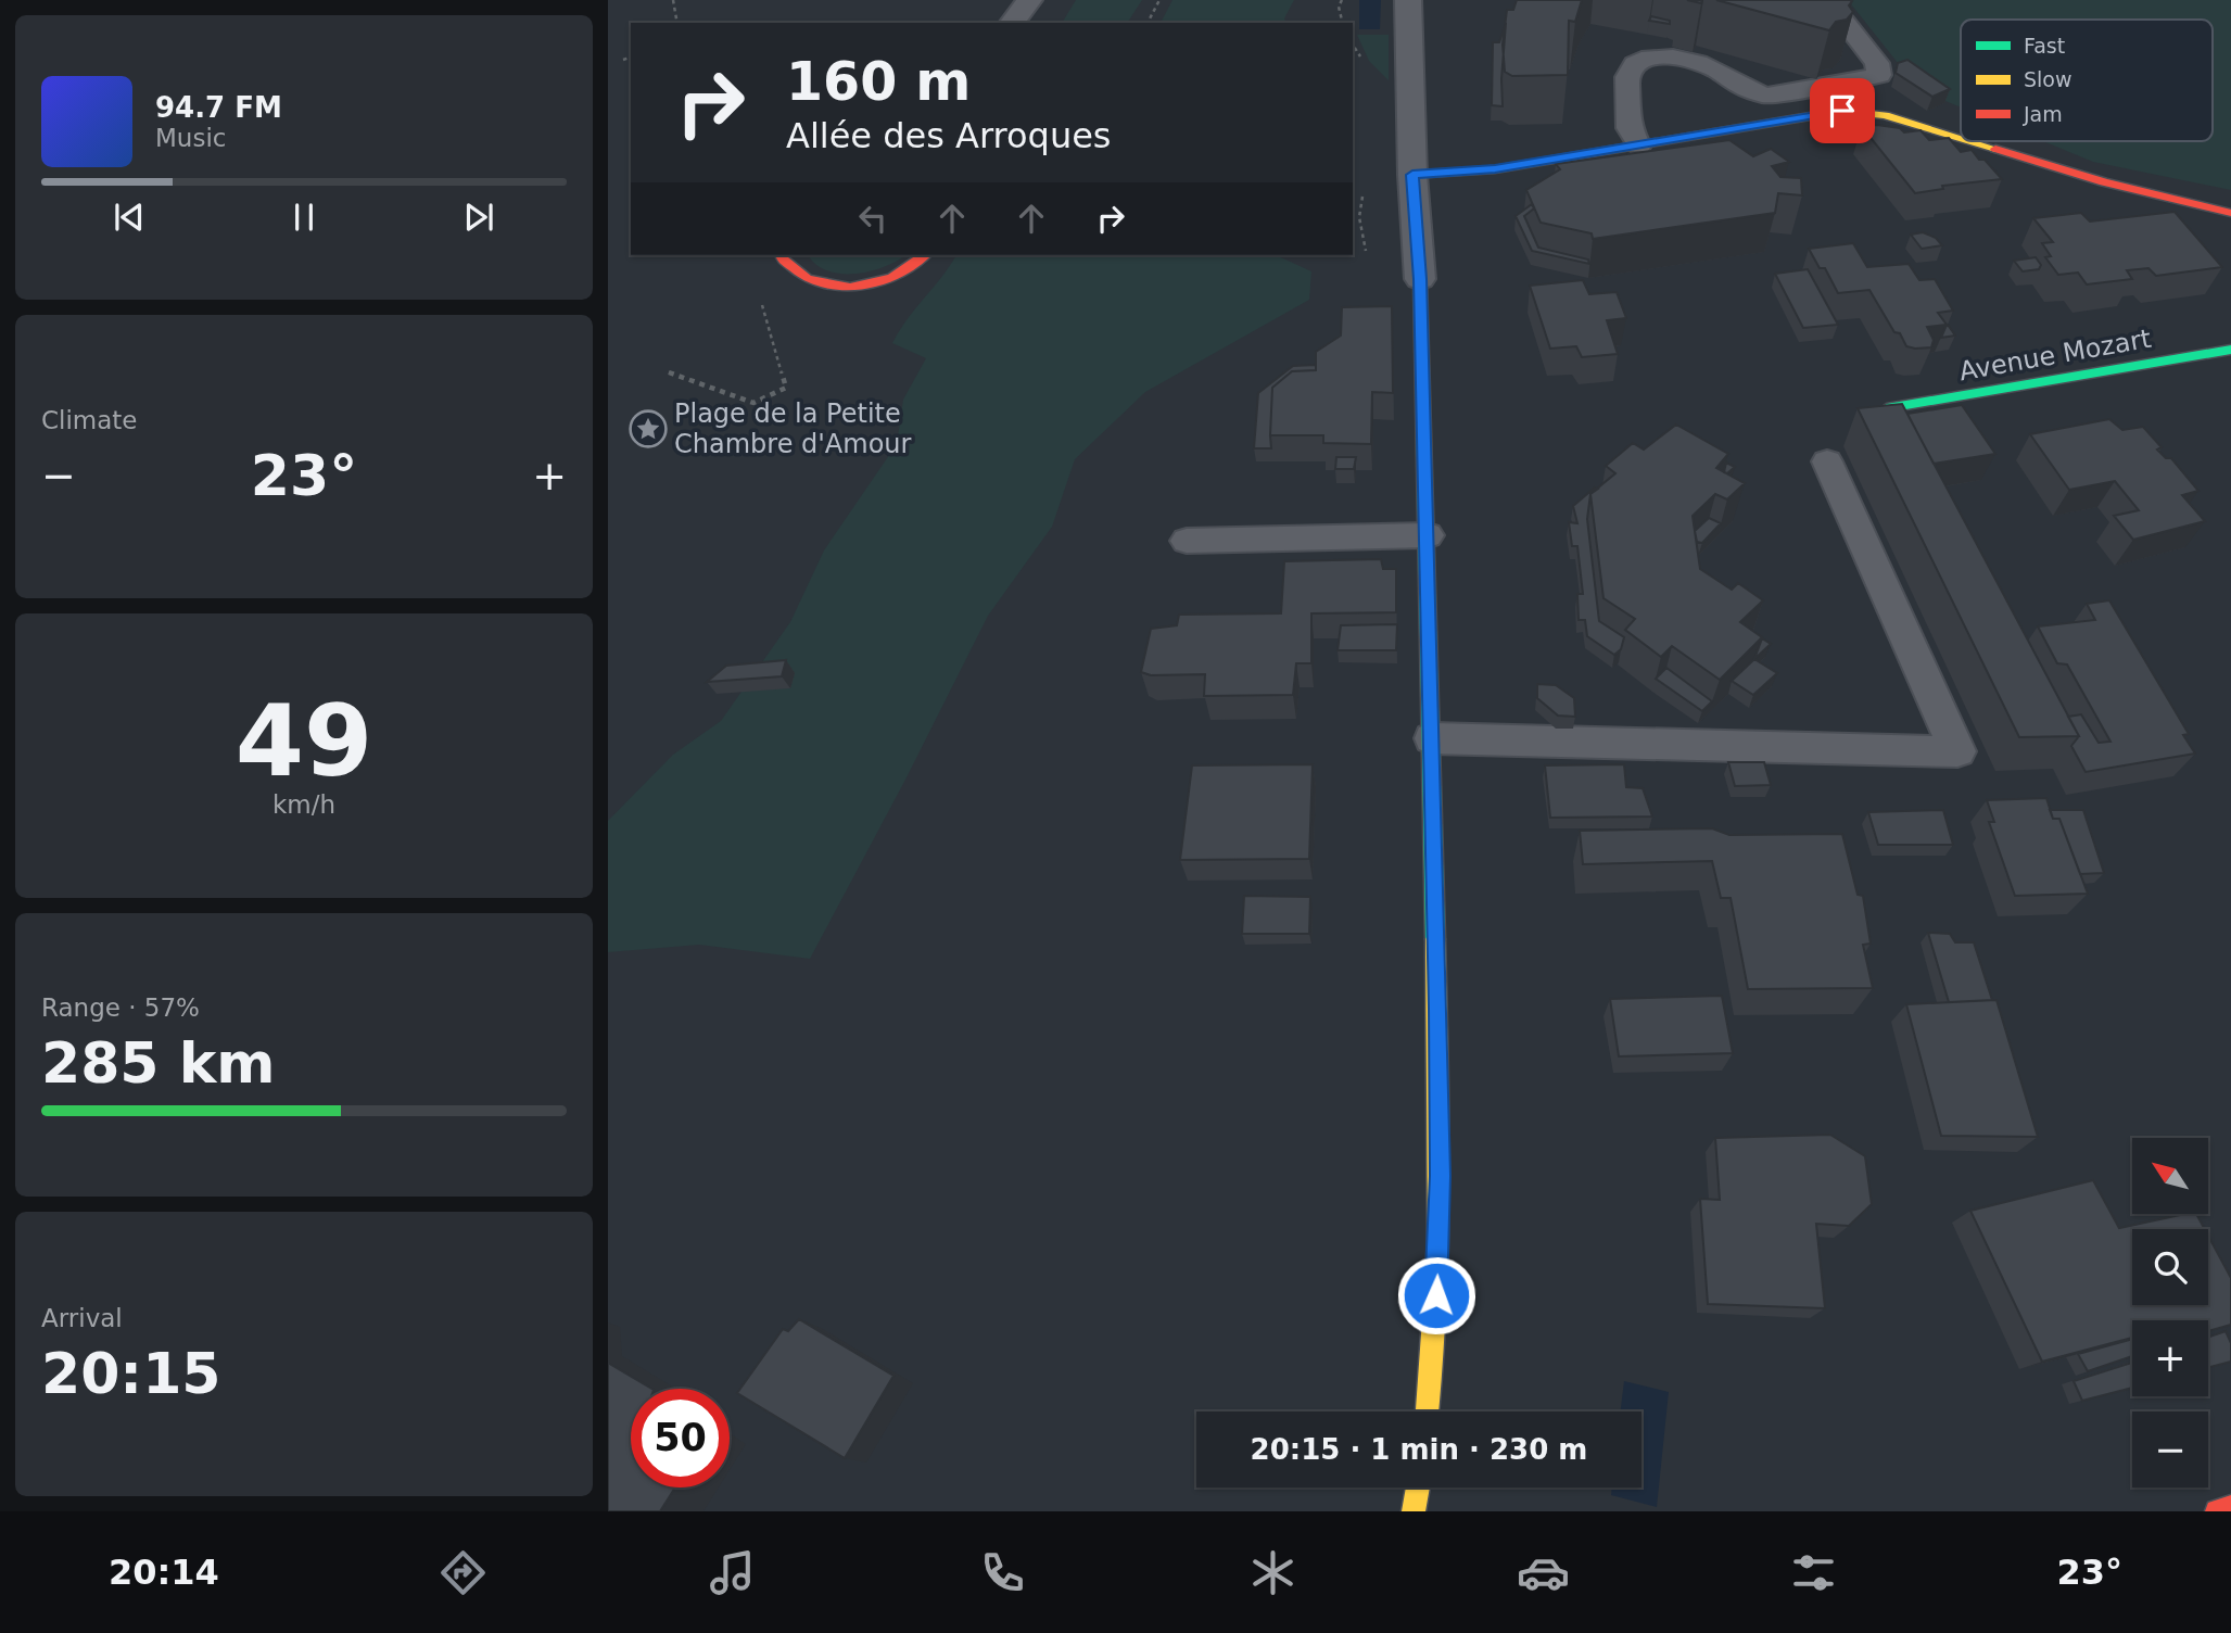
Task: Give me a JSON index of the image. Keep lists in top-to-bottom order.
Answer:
{
  "streets": {
    "street": ["Avenue Mozart"]
  },
  "places": {
    "place": ["Plage de la Petite Chambre d'Amour"]
  },
  "legend": ["Fast", "Slow", "Jam"],
  "north": "top left",
  "page": {
    "turn": ["160 m", "Allée des Arroques"],
    "song": ["94.7 FM", "Music"],
    "tile": [
      "Climate",
      ["49", "km/h"],
      ["Range · 57%", "285 km"],
      ["Arrival", "20:15"]
    ],
    "heat": ["−", "23°", "+"],
    "map_buttons": ["+", "−"],
    "limit": "50",
    "trip": "20:15 · 1 min · 230 m",
    "tabs": ["20:14", "23°"]
  }
}
